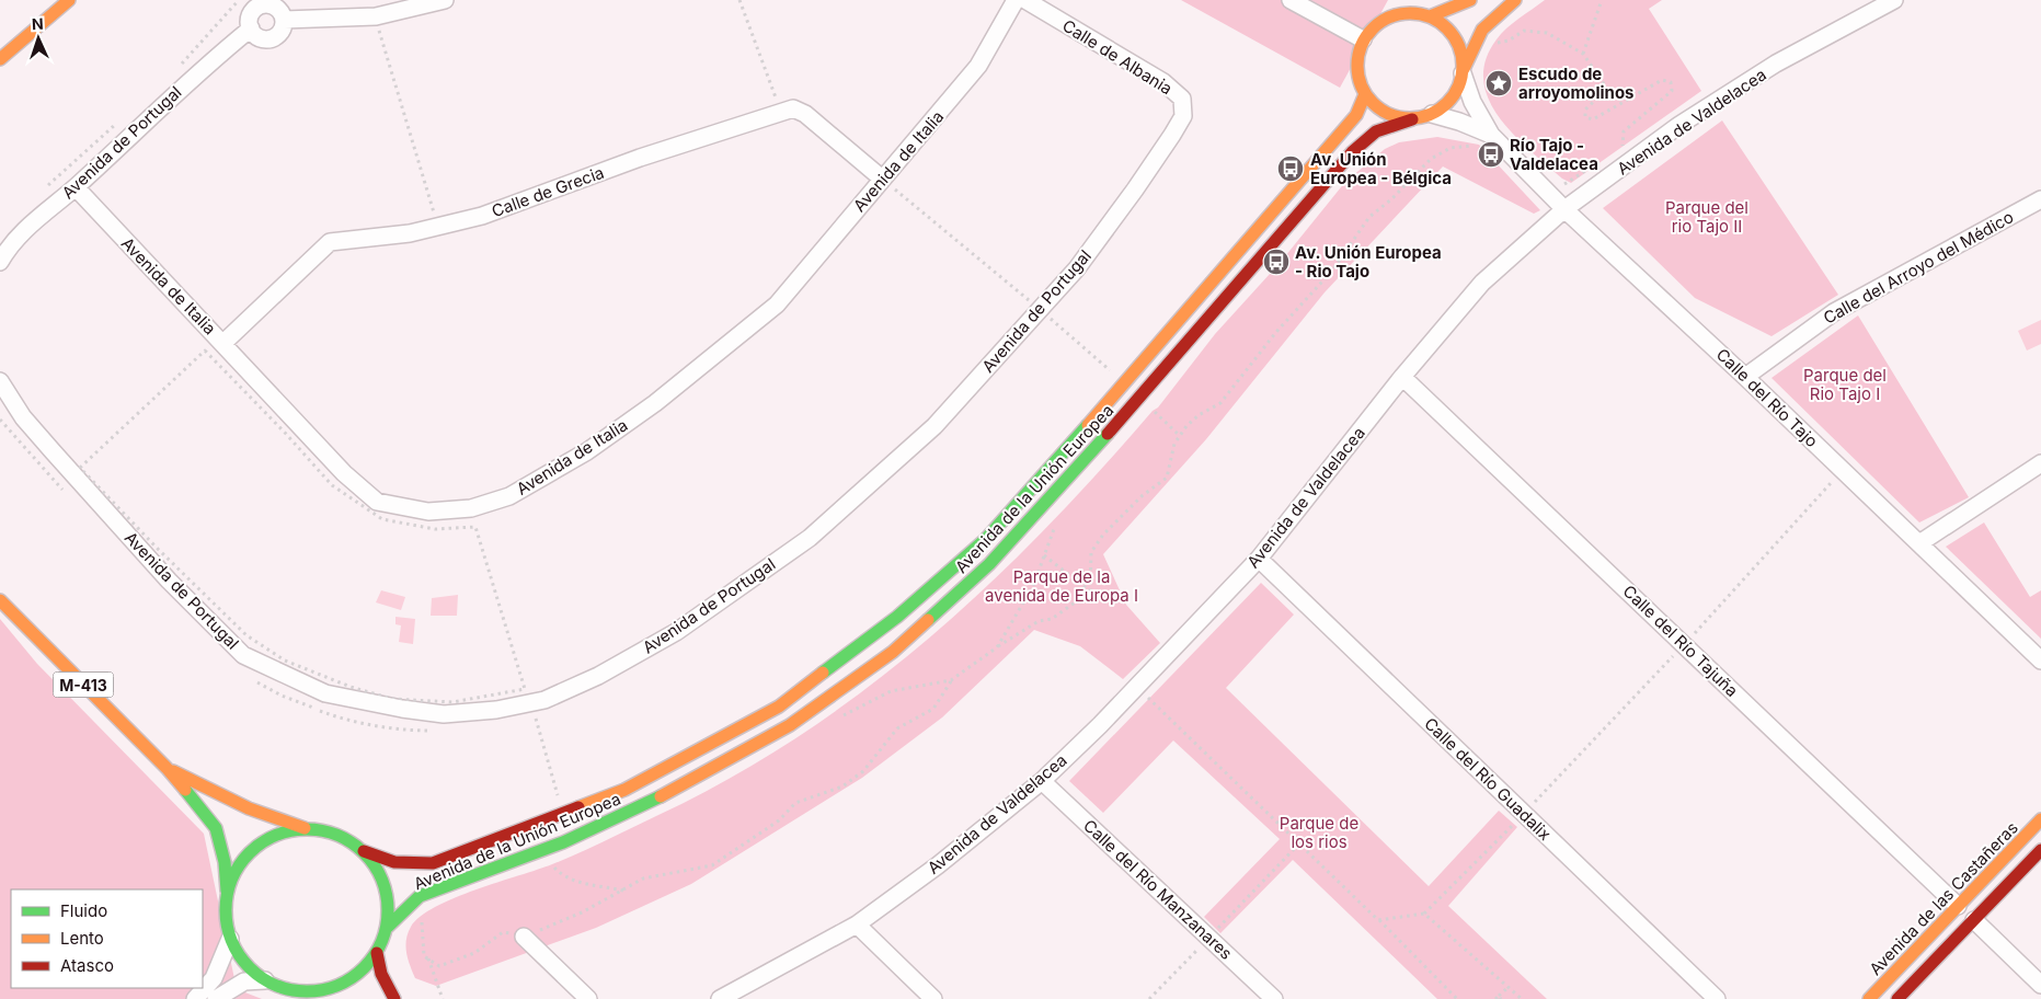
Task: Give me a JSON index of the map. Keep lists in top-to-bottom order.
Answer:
{
  "streets": {
    "main road": ["Avenida de la Unión Europea", "M-413", "Avenida de las Castañeras"],
    "street": [
      "Calle de Albania",
      "Avenida de Valdelacea",
      "Avenida de Portugal",
      "Avenida de Italia",
      "Calle de Grecia",
      "Calle del Arroyo del Médico",
      "Calle del Río Tajo",
      "Calle del Río Tajuña",
      "Calle del Río Guadalix",
      "Calle del Río Manzanares"
    ]
  },
  "crossings": [
    ["Calle de Albania", "Avenida de Portugal"],
    ["Avenida de Valdelacea", "Calle del Río Tajo"],
    ["Avenida de Valdelacea", "Calle del Río Tajuña"],
    ["Avenida de Valdelacea", "Calle del Río Guadalix"],
    ["Avenida de Valdelacea", "Calle del Río Manzanares"],
    ["Avenida de Portugal", "Avenida de Italia"],
    ["Avenida de Italia", "Calle de Grecia"],
    ["Calle del Arroyo del Médico", "Calle del Río Tajo"],
    ["Calle del Río Tajo", "Avenida de la Unión Europea"],
    ["Avenida de la Unión Europea", "M-413"],
    ["Calle del Río Tajuña", "Avenida de las Castañeras"]
  ],
  "parks": [
    "Parque del rio Tajo II",
    "Parque del Rio Tajo I",
    "Parque de la avenida de Europa I",
    "Parque de los rios"
  ],
  "places": {
    "place": ["Escudo de arroyomolinos"],
    "bus stop": ["Río Tajo - Valdelacea", "Av. Unión Europea - Bélgica", "Av. Unión Europea - Rio Tajo"]
  },
  "legend": ["Fluido", "Lento", "Atasco"],
  "north": "top"
}
